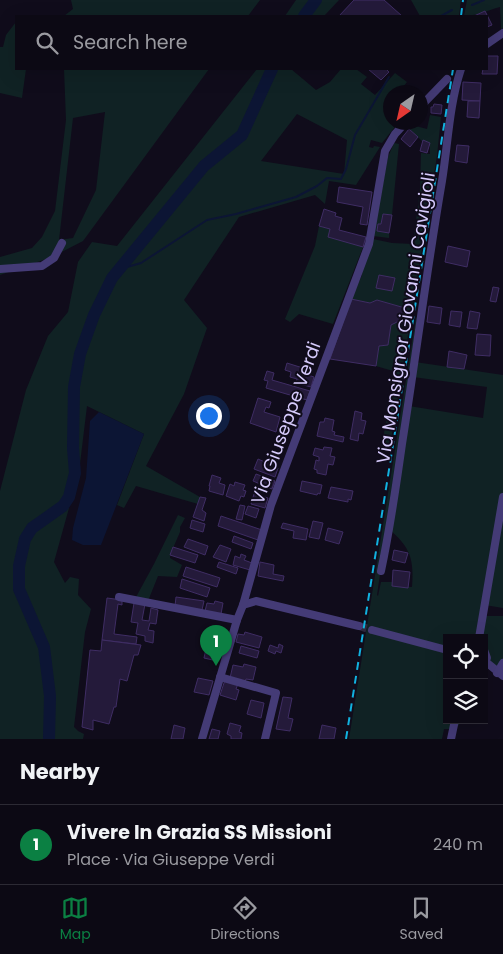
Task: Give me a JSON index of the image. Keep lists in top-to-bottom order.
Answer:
{
  "streets": {
    "street": ["Via Monsignor Giovanni Cavigioli", "Via Giuseppe Verdi"]
  },
  "north": "bottom left",
  "page": {
    "search": "Search here",
    "pins": "1",
    "heading": "Nearby",
    "list": [
      {
        "mark": "1",
        "name": "Vivere In Grazia SS Missioni",
        "note": "Place · Via Giuseppe Verdi",
        "value": "240 m"
      }
    ],
    "nav": ["Map", "Directions", "Saved"]
  }
}
